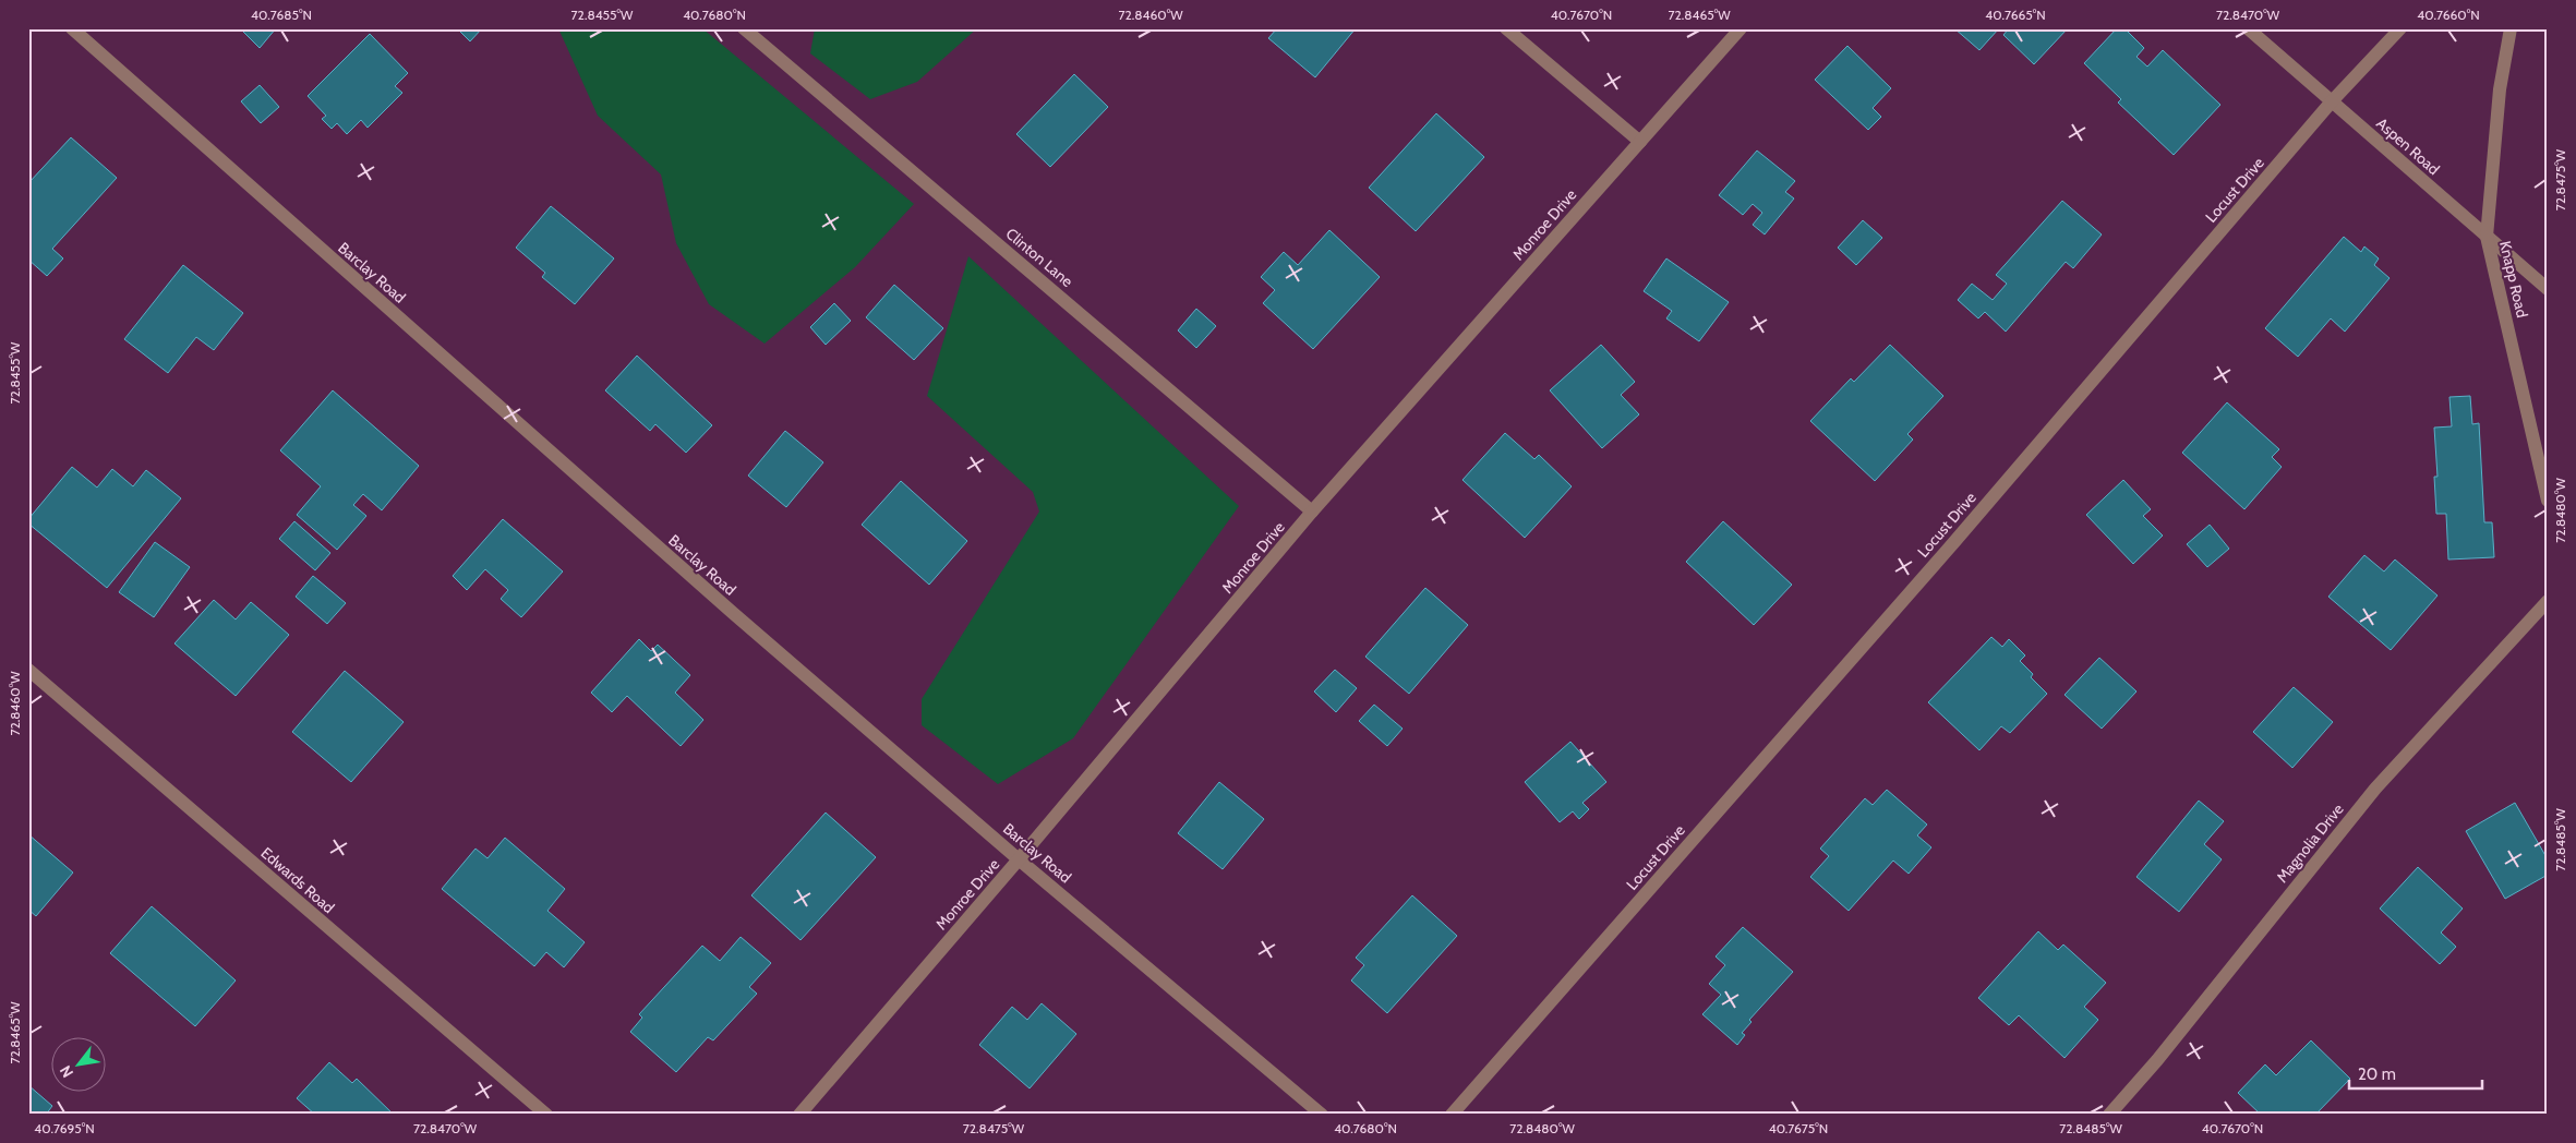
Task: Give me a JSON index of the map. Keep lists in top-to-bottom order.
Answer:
{
  "streets": {
    "street": [
      "Aspen Road",
      "Locust Drive",
      "Monroe Drive",
      "Clinton Lane",
      "Barclay Road",
      "Knapp Road",
      "Magnolia Drive",
      "Edwards Road"
    ]
  },
  "crossings": [
    ["Aspen Road", "Locust Drive"],
    ["Aspen Road", "Knapp Road"],
    ["Monroe Drive", "Clinton Lane"],
    ["Monroe Drive", "Barclay Road"]
  ],
  "scale_bar": "20 m",
  "north": "bottom left",
  "coordinates": [
    "40.7685°N",
    "72.8455°W",
    "40.7680°N",
    "72.8460°W",
    "40.7670°N",
    "72.8465°W",
    "40.7665°N",
    "72.8470°W",
    "40.7660°N",
    "72.8475°W",
    "72.8480°W",
    "72.8485°W",
    "40.7695°N",
    "40.7675°N"
  ]
}
